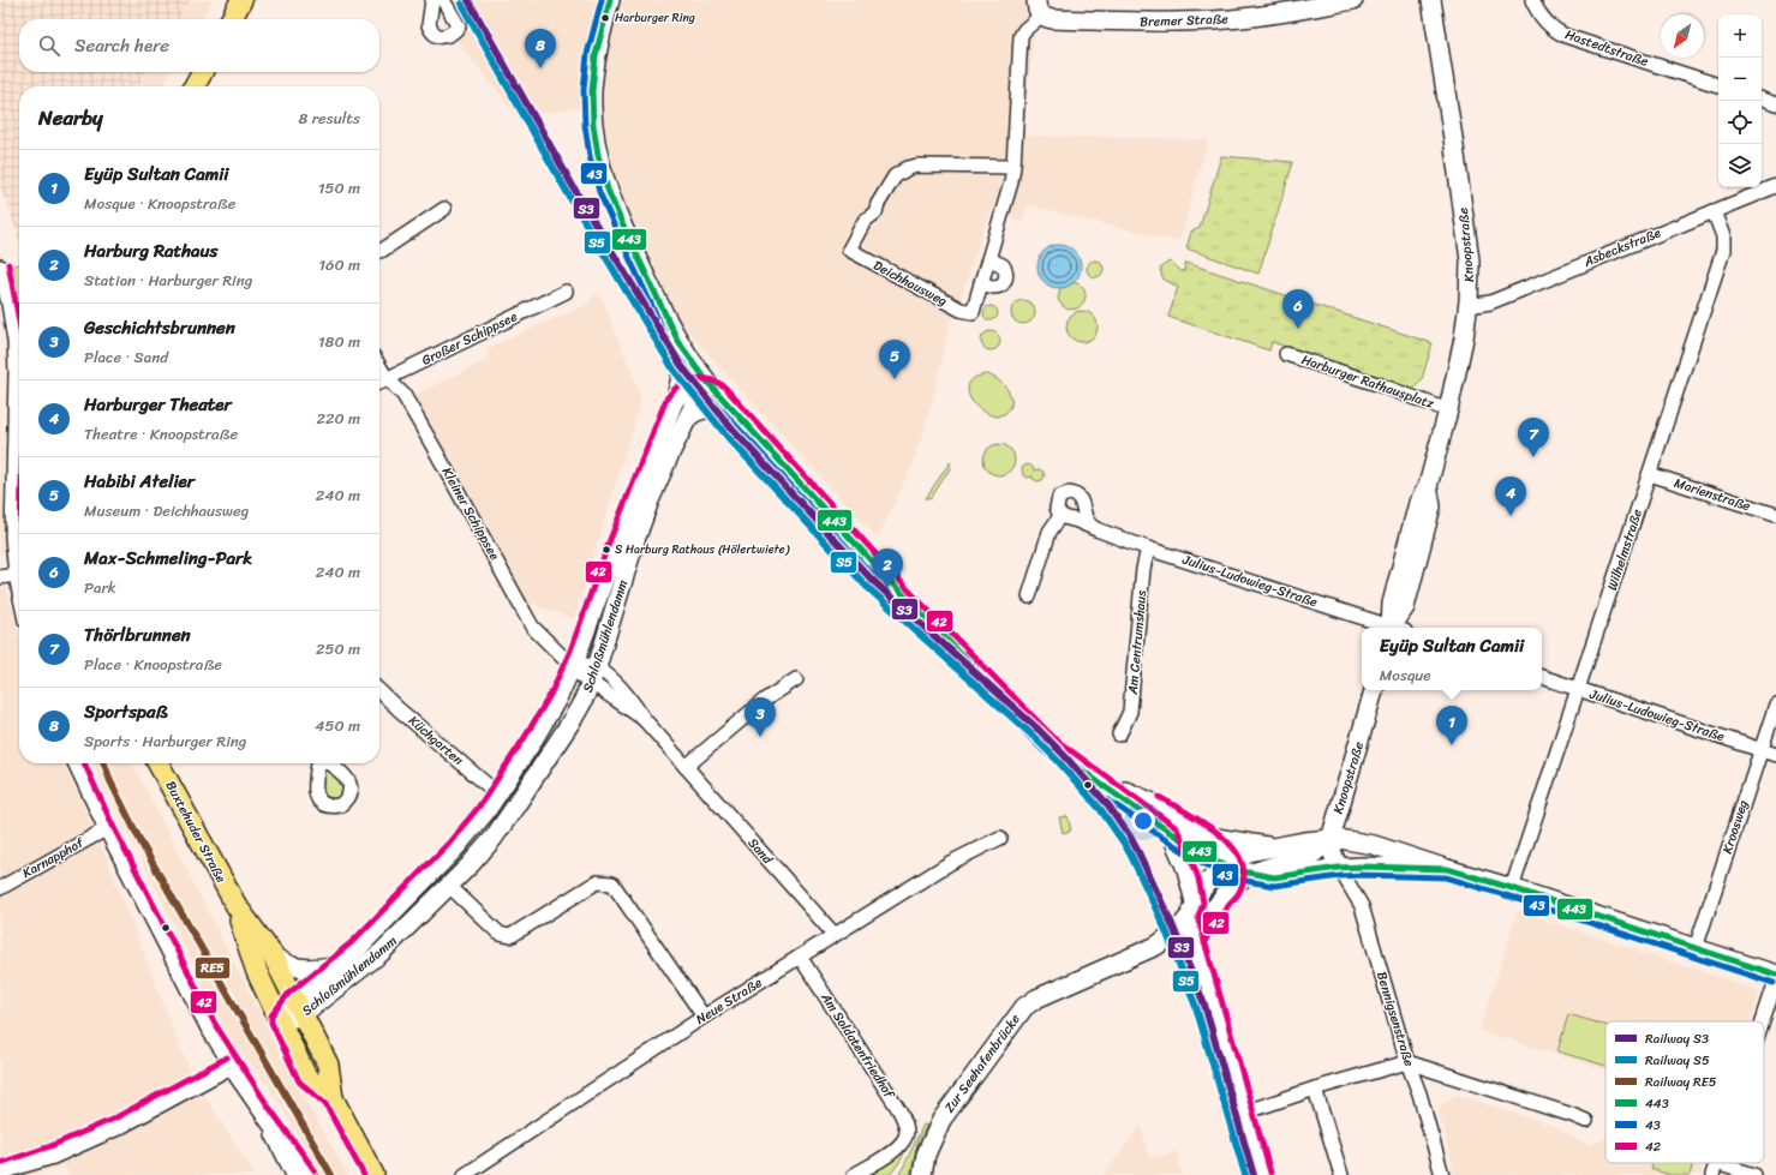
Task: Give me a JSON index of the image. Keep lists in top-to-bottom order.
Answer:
{
  "streets": {
    "main road": [
      "Bremer Straße",
      "Knoopstraße",
      "Schloßmühlendamm",
      "Buxtehuder Straße",
      "Zur Seehafenbrücke"
    ],
    "street": [
      "Hastedtstraße",
      "Asbeckstraße",
      "Deichhausweg",
      "Großer Schippsee",
      "Harburger Rathausplatz",
      "Marienstraße",
      "Kleiner Schippsee",
      "Wilhelmstraße",
      "Julius-Ludowieg-Straße",
      "Am Centrumshaus",
      "Küchgarten",
      "Kroosweg",
      "Sand",
      "Karnapphof",
      "Neue Straße",
      "Bennigsenstraße",
      "Am Soldatenfriedhof"
    ]
  },
  "crossings": [
    ["Knoopstraße", "Asbeckstraße"],
    ["Knoopstraße", "Harburger Rathausplatz"],
    ["Asbeckstraße", "Wilhelmstraße"],
    ["Großer Schippsee", "Kleiner Schippsee"],
    ["Marienstraße", "Wilhelmstraße"],
    ["Kleiner Schippsee", "Schloßmühlendamm"],
    ["Kleiner Schippsee", "Sand"],
    ["Wilhelmstraße", "Julius-Ludowieg-Straße"],
    ["Julius-Ludowieg-Straße", "Am Centrumshaus"],
    ["Julius-Ludowieg-Straße", "Kroosweg"],
    ["Schloßmühlendamm", "Küchgarten"],
    ["Schloßmühlendamm", "Buxtehuder Straße"],
    ["Schloßmühlendamm", "Sand"],
    ["Sand", "Neue Straße"],
    ["Neue Straße", "Am Soldatenfriedhof"]
  ],
  "places": ["Harburger Ring", "S Harburg Rathaus (Hölertwiete)"],
  "lines": [
    "rail line S3",
    "transit line 443",
    "transit line 43",
    "rail line S5",
    "transit line 42",
    "rail line RE5"
  ],
  "legend": [
    "Railway S3",
    "Railway S5",
    "Railway RE5",
    "443",
    "43",
    "42"
  ],
  "north": "bottom left",
  "page": {
    "map_buttons": ["+", "−"],
    "search": "Search here",
    "pins": [
      "8",
      "6",
      "5",
      "7",
      "4",
      "2",
      "3",
      "1"
    ],
    "heading": ["Nearby", "8 results"],
    "list": [
      {
        "mark": "1",
        "name": "Eyüp Sultan Camii",
        "note": "Mosque · Knoopstraße",
        "value": "150 m"
      },
      {
        "mark": "2",
        "name": "Harburg Rathaus",
        "note": "Station · Harburger Ring",
        "value": "160 m"
      },
      {
        "mark": "3",
        "name": "Geschichtsbrunnen",
        "note": "Place · Sand",
        "value": "180 m"
      },
      {
        "mark": "4",
        "name": "Harburger Theater",
        "note": "Theatre · Knoopstraße",
        "value": "220 m"
      },
      {
        "mark": "5",
        "name": "Habibi Atelier",
        "note": "Museum · Deichhausweg",
        "value": "240 m"
      },
      {
        "mark": "6",
        "name": "Max-Schmeling-Park",
        "note": "Park",
        "value": "240 m"
      },
      {
        "mark": "7",
        "name": "Thörlbrunnen",
        "note": "Place · Knoopstraße",
        "value": "250 m"
      },
      {
        "mark": "8",
        "name": "Sportspaß",
        "note": "Sports · Harburger Ring",
        "value": "450 m"
      }
    ],
    "popup": ["Eyüp Sultan Camii", "Mosque"]
  }
}
